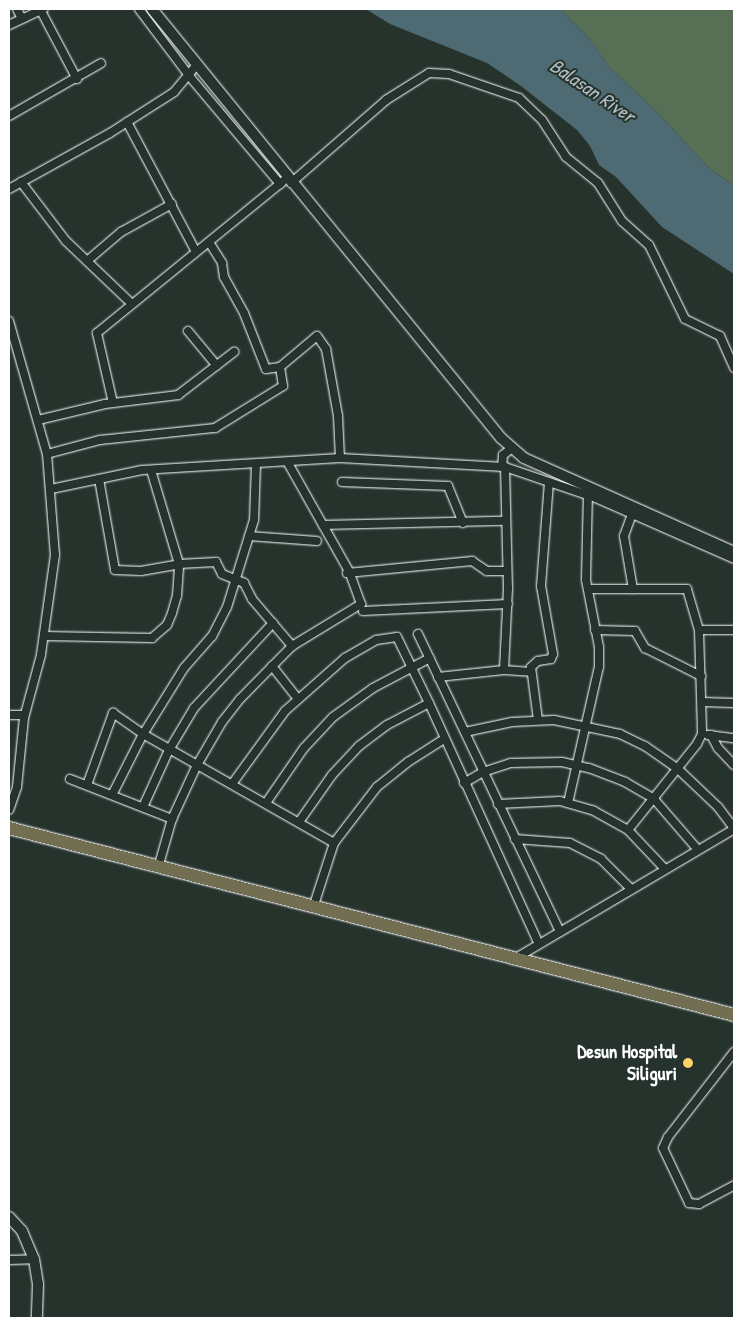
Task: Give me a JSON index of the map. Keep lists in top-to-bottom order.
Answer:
{
  "water": ["Balasan River"],
  "places": ["Desun Hospital Siliguri"]
}
